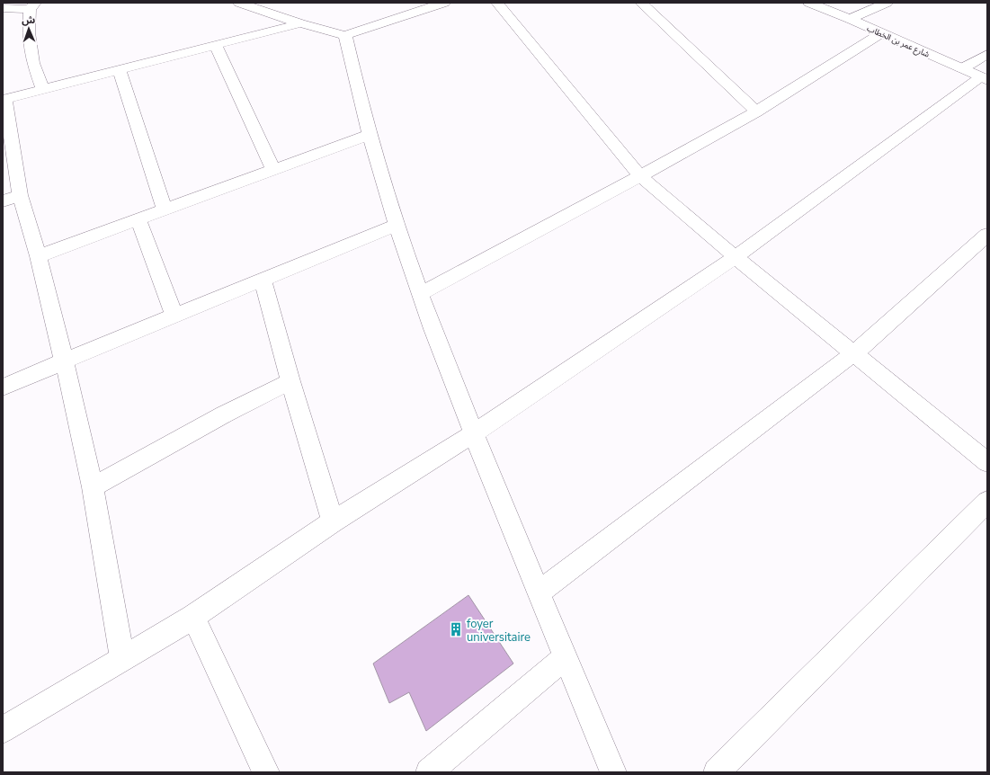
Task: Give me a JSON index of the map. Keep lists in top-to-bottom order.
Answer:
{
  "streets": {
    "street": ["شارع عمر بن الخطاب"]
  },
  "places": {
    "building": ["foyer universitaire"]
  },
  "north": "top"
}
